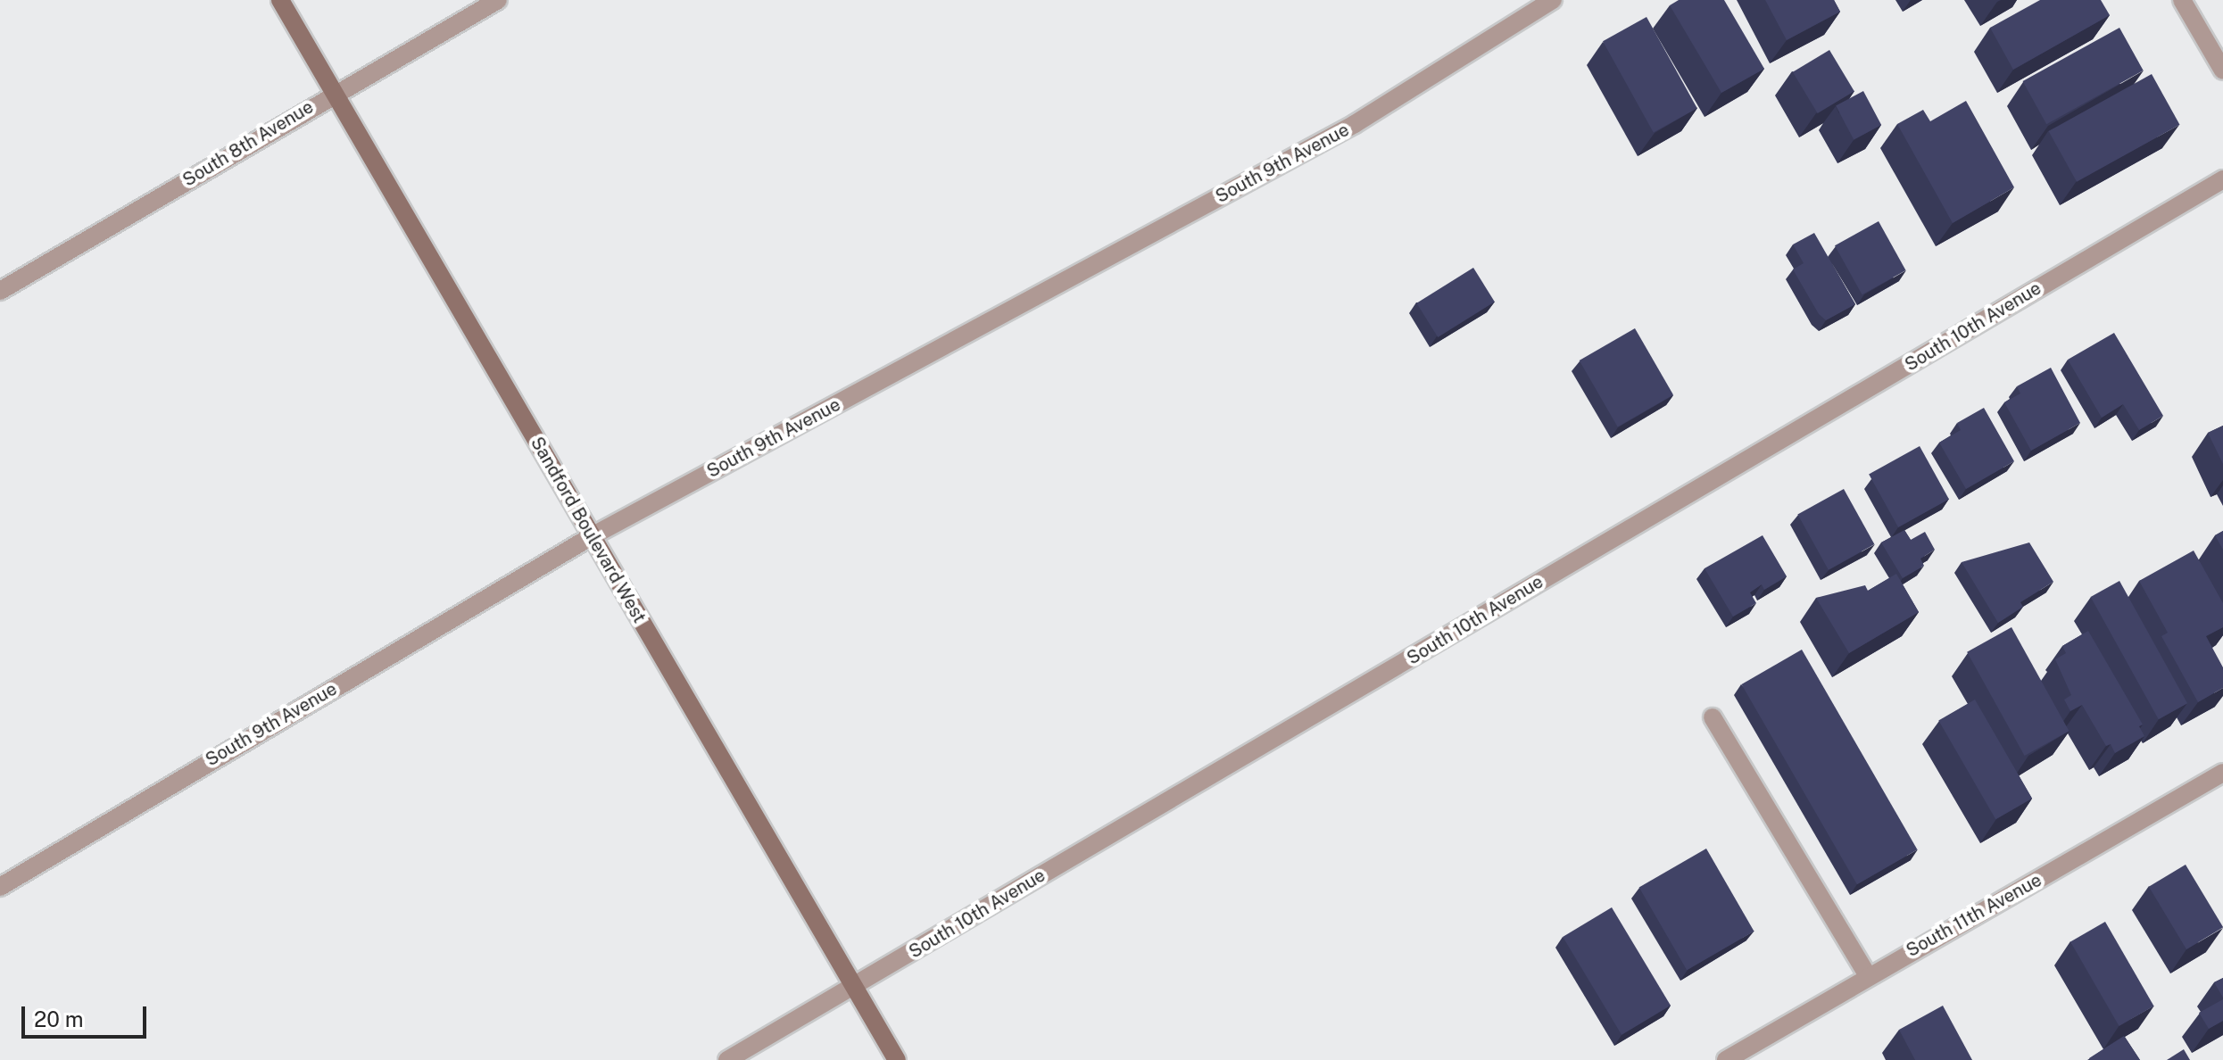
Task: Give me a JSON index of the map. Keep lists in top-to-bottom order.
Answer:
{
  "streets": {
    "street": [
      "South 8th Avenue",
      "South 9th Avenue",
      "South 10th Avenue",
      "Sandford Boulevard West",
      "South 11th Avenue"
    ]
  },
  "crossings": [
    ["South 8th Avenue", "Sandford Boulevard West"],
    ["South 9th Avenue", "Sandford Boulevard West"],
    ["South 10th Avenue", "Sandford Boulevard West"]
  ],
  "scale_bar": "20 m"
}
